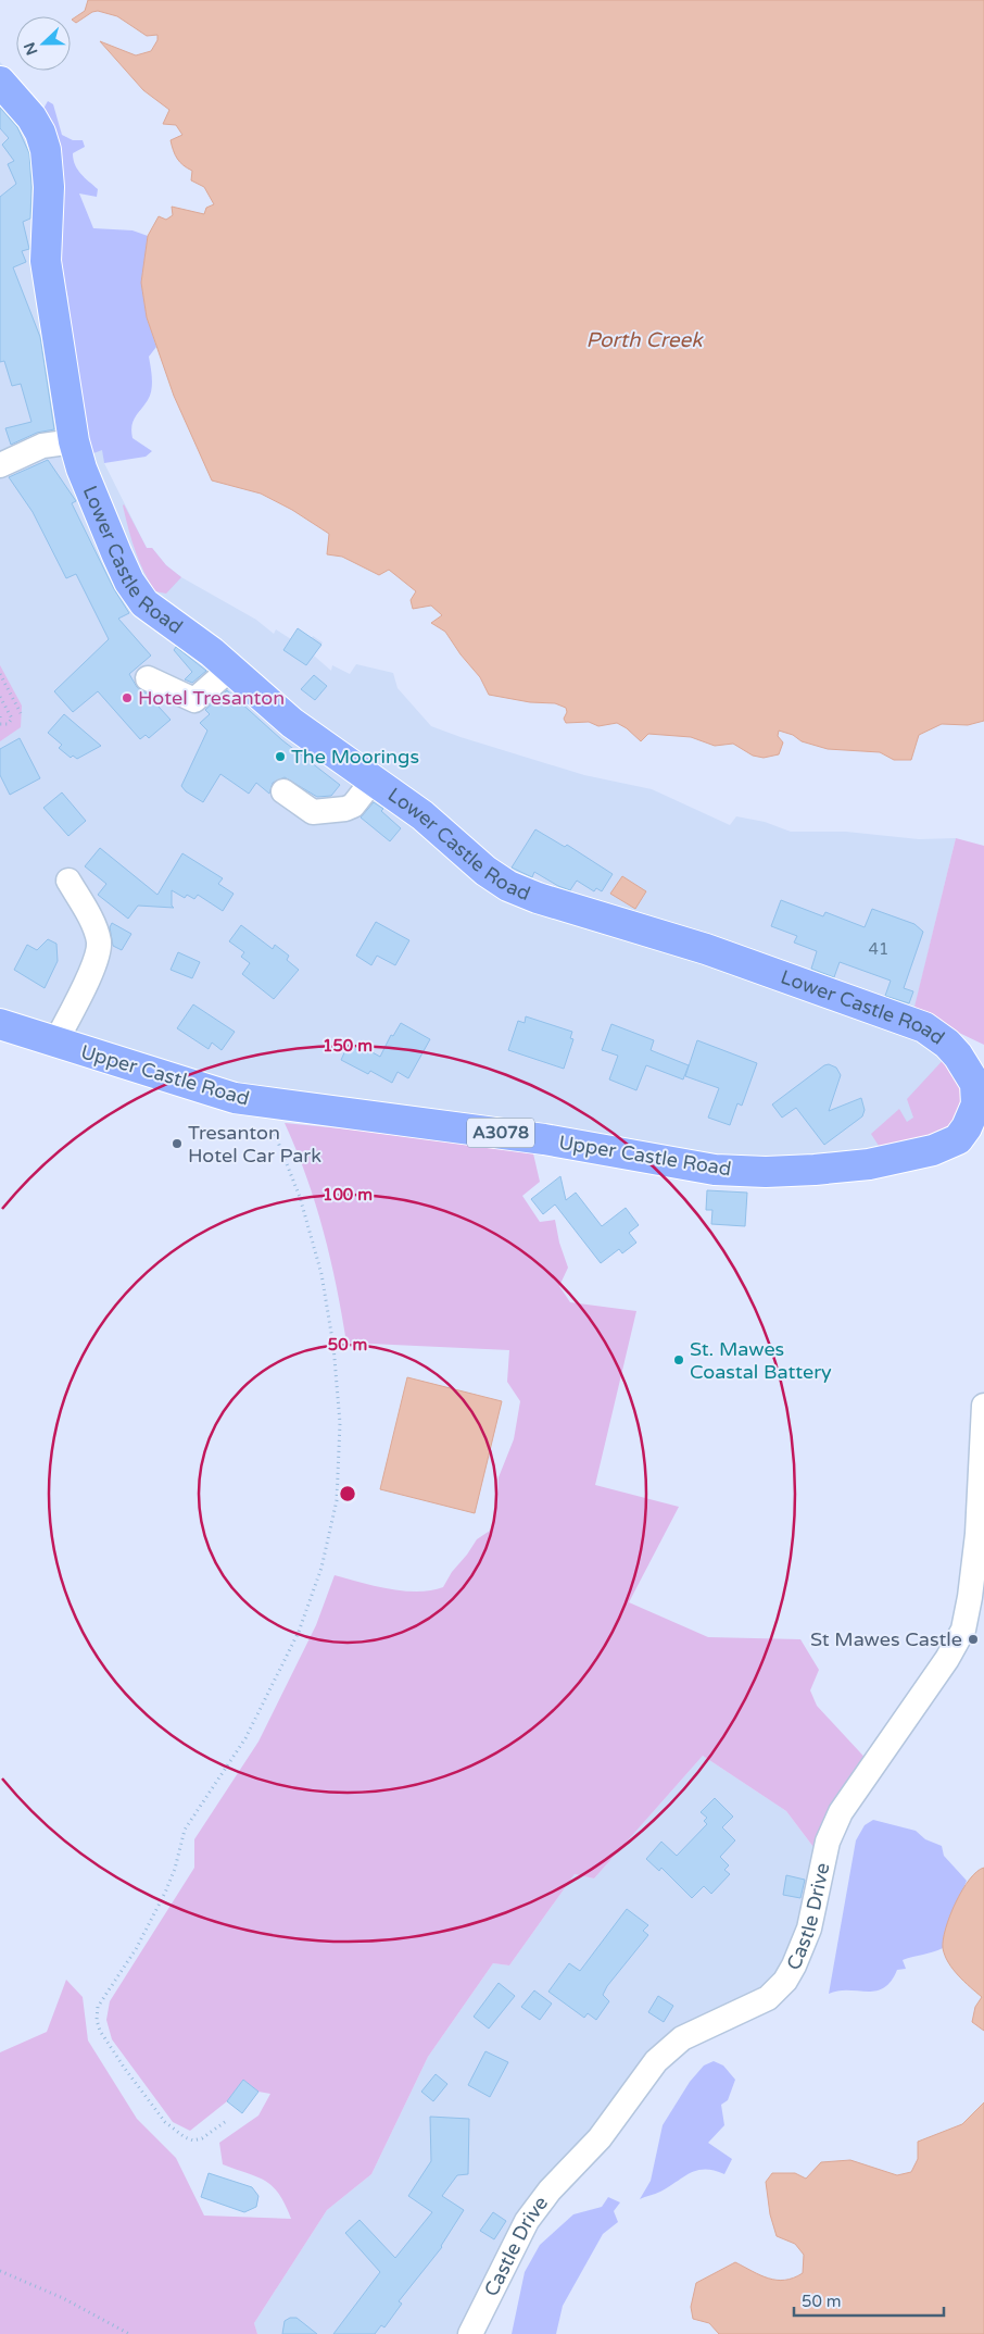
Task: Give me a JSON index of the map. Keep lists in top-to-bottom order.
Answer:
{
  "streets": {
    "main road": ["Lower Castle Road", "Upper Castle Road", "A3078"],
    "street": ["Castle Drive"]
  },
  "crossings": [
    ["Lower Castle Road", "Upper Castle Road"]
  ],
  "water": ["Porth Creek"],
  "places": [
    "Hotel Tresanton",
    "The Moorings",
    "Tresanton Hotel Car Park",
    "St. Mawes Coastal Battery",
    "St Mawes Castle"
  ],
  "house_numbers": ["41"],
  "scale_bar": "50 m",
  "north": "left",
  "rings": ["150 m", "100 m", "50 m"]
}
